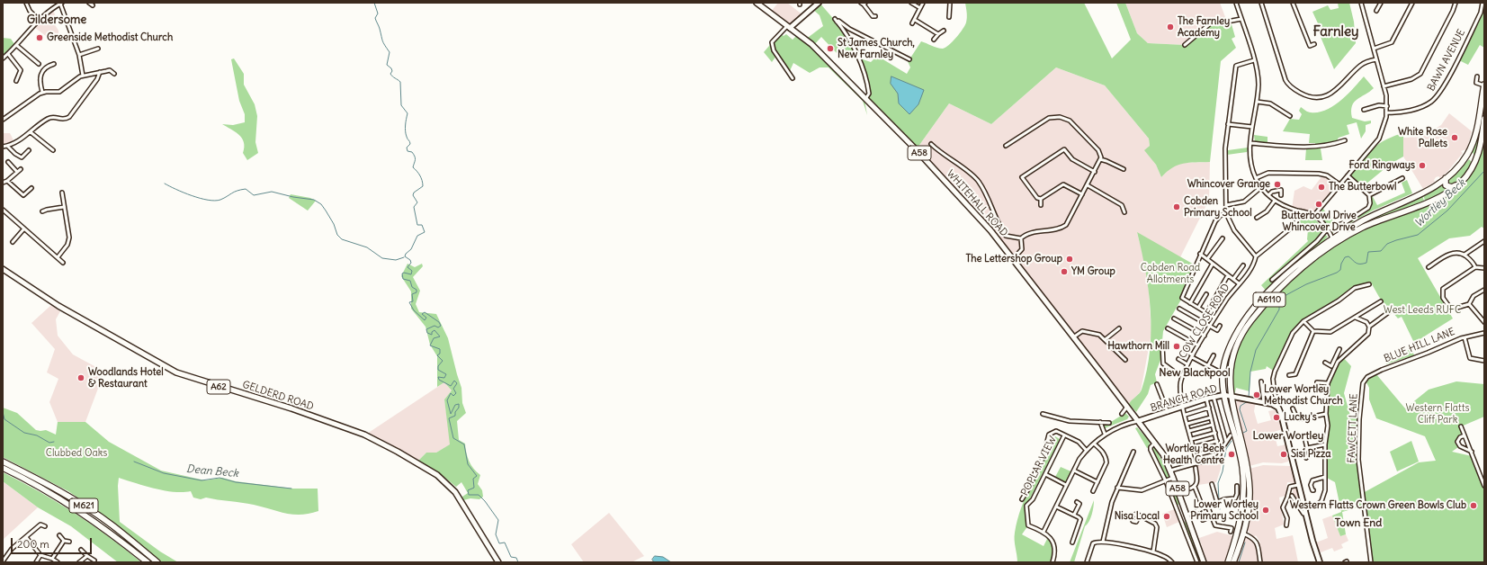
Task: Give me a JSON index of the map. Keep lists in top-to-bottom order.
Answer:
{
  "streets": {
    "highway": ["A6110", "M621"],
    "main road": [
      "A58",
      "WHITEHALL ROAD",
      "A62",
      "GELDERD ROAD"
    ],
    "street": [
      "BAWN AVENUE",
      "COW CLOSE ROAD",
      "BLUE HILL LANE",
      "BRANCH ROAD",
      "FAWCETT LANE",
      "POPLAR VIEW"
    ]
  },
  "crossings": [
    ["WHITEHALL ROAD", "BRANCH ROAD"],
    ["A6110", "BRANCH ROAD"],
    ["COW CLOSE ROAD", "BRANCH ROAD"],
    ["BLUE HILL LANE", "FAWCETT LANE"]
  ],
  "districts": [
    "Gildersome",
    "Farnley",
    "New Blackpool",
    "Lower Wortley",
    "Town End"
  ],
  "water": ["Wortley Beck", "Dean Beck"],
  "parks": [
    "Cobden Road Allotments",
    "West Leeds RUFC",
    "Western Flatts Cliff Park",
    "Clubbed Oaks"
  ],
  "places": [
    "The Farnley Academy",
    "Greenside Methodist Church",
    "St James Church, New Farnley",
    "White Rose Pallets",
    "Ford Ringways",
    "Whincover Grange",
    "The Butterbowl",
    "Butterbowl Drive Whincover Drive",
    "Cobden Primary School",
    "The Lettershop Group",
    "YM Group",
    "Hawthorn Mill",
    "Woodlands Hotel & Restaurant",
    "Lower Wortley Methodist Church",
    "Lucky's",
    "Wortley Beck Health Centre",
    "Sisi Pizza",
    "Western Flatts Crown Green Bowls Club",
    "Lower Wortley Primary School",
    "Nisa Local"
  ],
  "scale_bar": "200 m"
}
